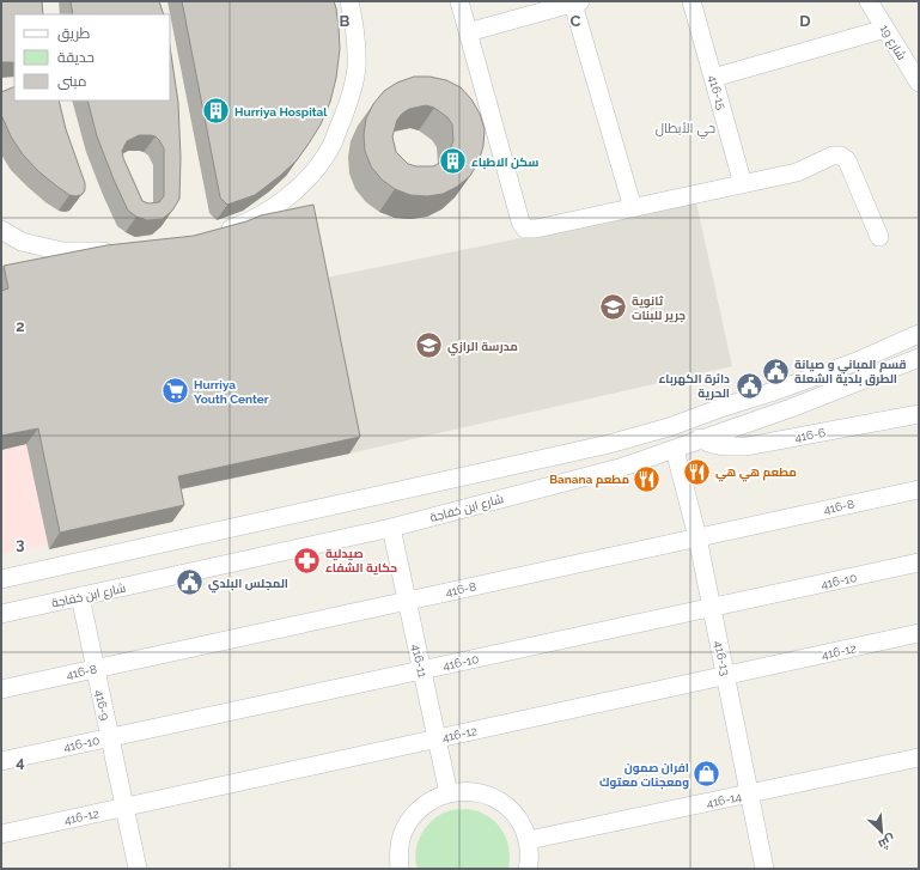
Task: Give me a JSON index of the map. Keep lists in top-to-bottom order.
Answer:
{
  "streets": {
    "street": [
      "شارع 19",
      "416-15",
      "416-6",
      "416-8",
      "شارع ابن خفاجة",
      "416-10",
      "416-12",
      "416-13",
      "416-11",
      "416-9",
      "416-14"
    ]
  },
  "crossings": [
    ["416-6", "شارع ابن خفاجة"],
    ["416-8", "416-13"],
    ["416-8", "416-11"],
    ["416-8", "416-9"],
    ["شارع ابن خفاجة", "416-13"],
    ["شارع ابن خفاجة", "416-11"],
    ["شارع ابن خفاجة", "416-9"],
    ["416-10", "416-13"],
    ["416-10", "416-11"],
    ["416-10", "416-9"],
    ["416-12", "416-13"],
    ["416-12", "416-11"],
    ["416-12", "416-9"],
    ["416-13", "416-14"]
  ],
  "districts": ["حي الأبطال"],
  "places": {
    "building": ["Hurriya Hospital", "سكن الاطباء"],
    "school or university": ["ثانوية جرير للبنات", "مدرسة الرازي"],
    "public building": ["قسم المباني و صيانة الطرق بلدية الشعلة", "دائرة الكهرباء الحرية", "المجلس البلدي"],
    "supermarket": ["Hurriya Youth Center"],
    "restaurant": ["مطعم هي هي", "Banana مطعم"],
    "pharmacy": ["صيدلية حكاية الشفاء"],
    "shop": ["افران صمون ومعجنات معتوكَ"]
  },
  "legend": ["طريق", "حديقة", "مبنى"],
  "north": "bottom right",
  "grid": {
    "columns": ["B", "C", "D"],
    "rows": ["2", "3", "4"]
  }
}
